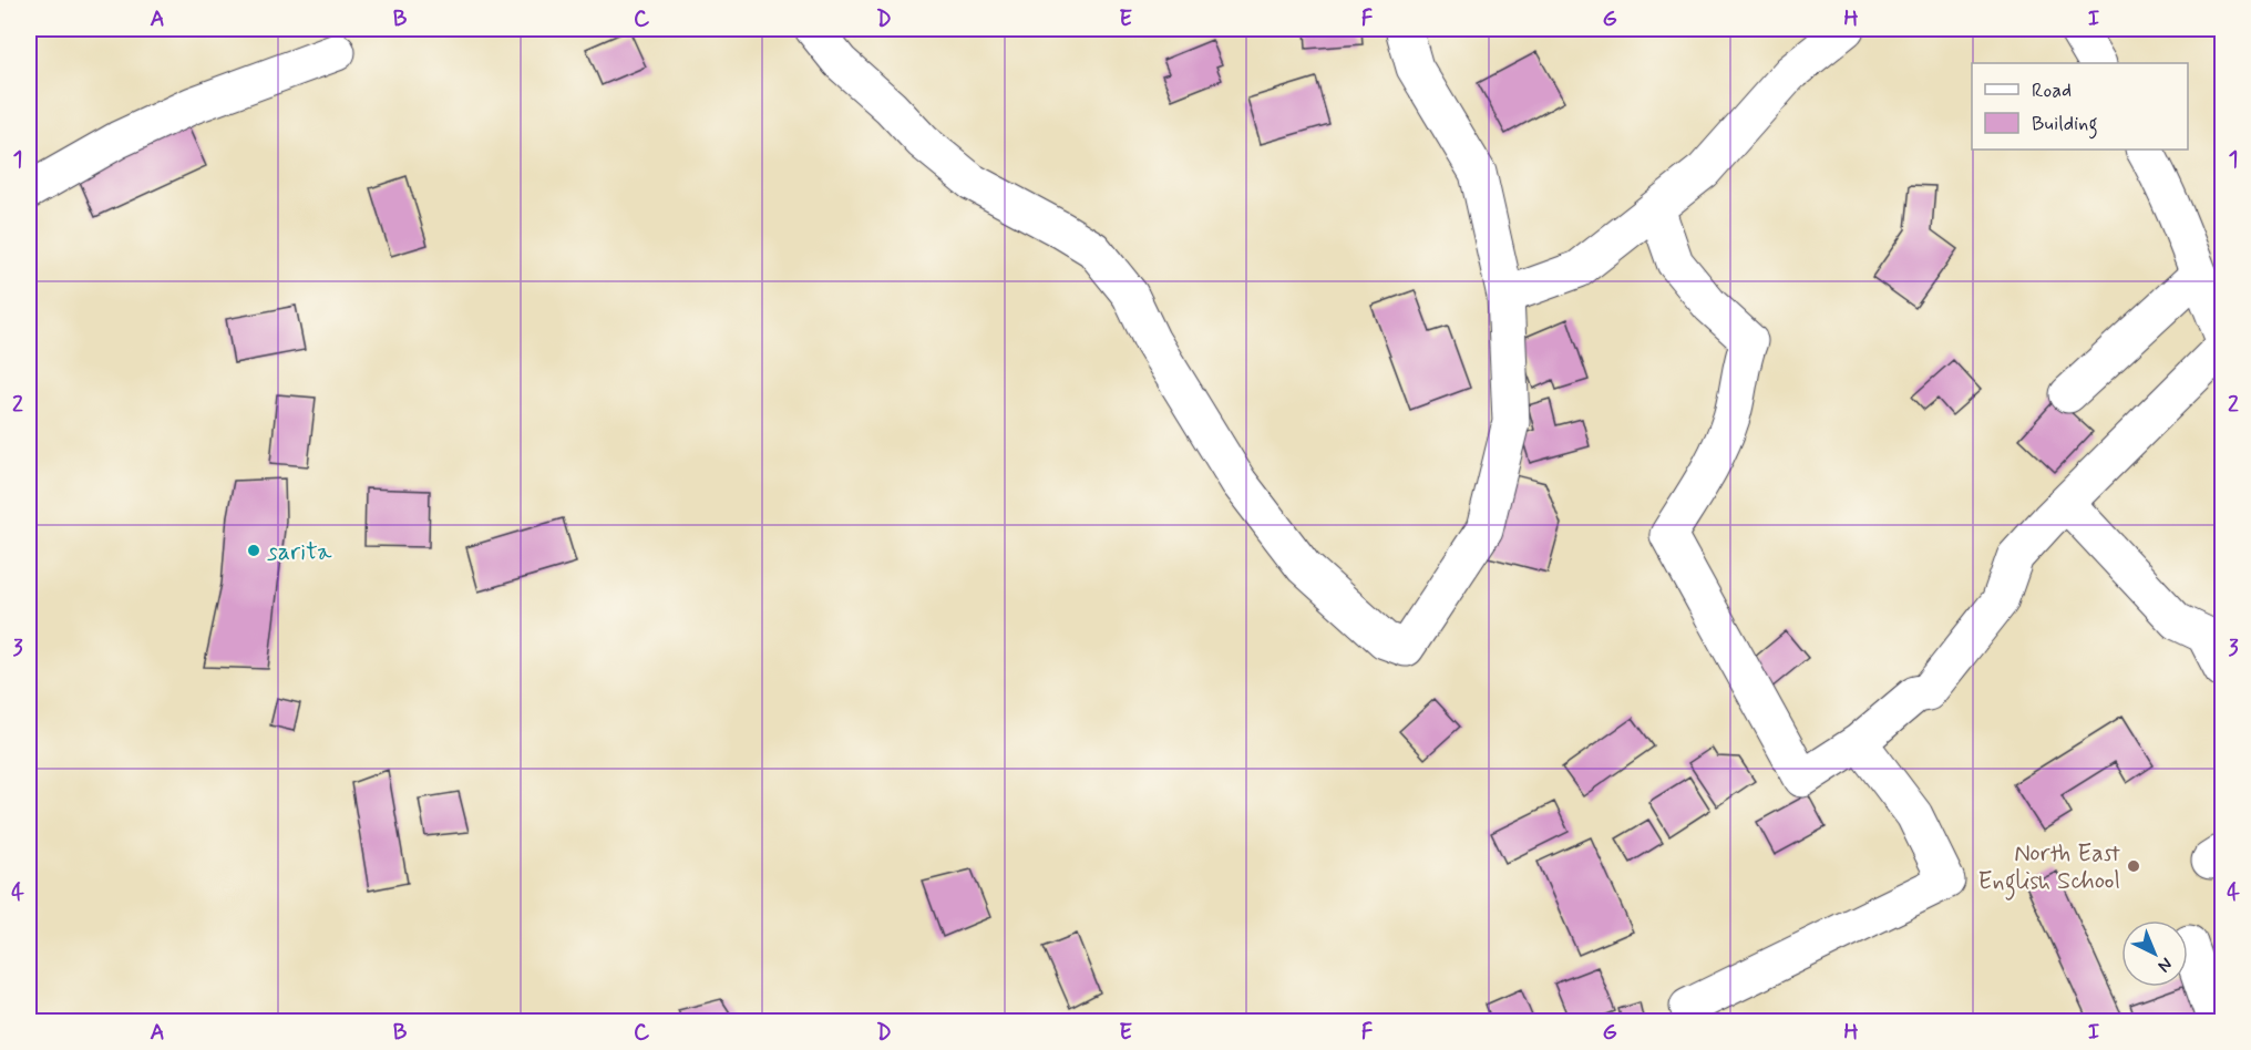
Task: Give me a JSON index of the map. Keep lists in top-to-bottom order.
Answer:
{
  "places": ["sarita", "North East English School"],
  "legend": ["Road", "Building"],
  "north": "bottom right",
  "grid": {
    "columns": [
      "A",
      "B",
      "C",
      "D",
      "E",
      "F",
      "G",
      "H",
      "I"
    ],
    "rows": [
      "1",
      "2",
      "3",
      "4"
    ]
  }
}
